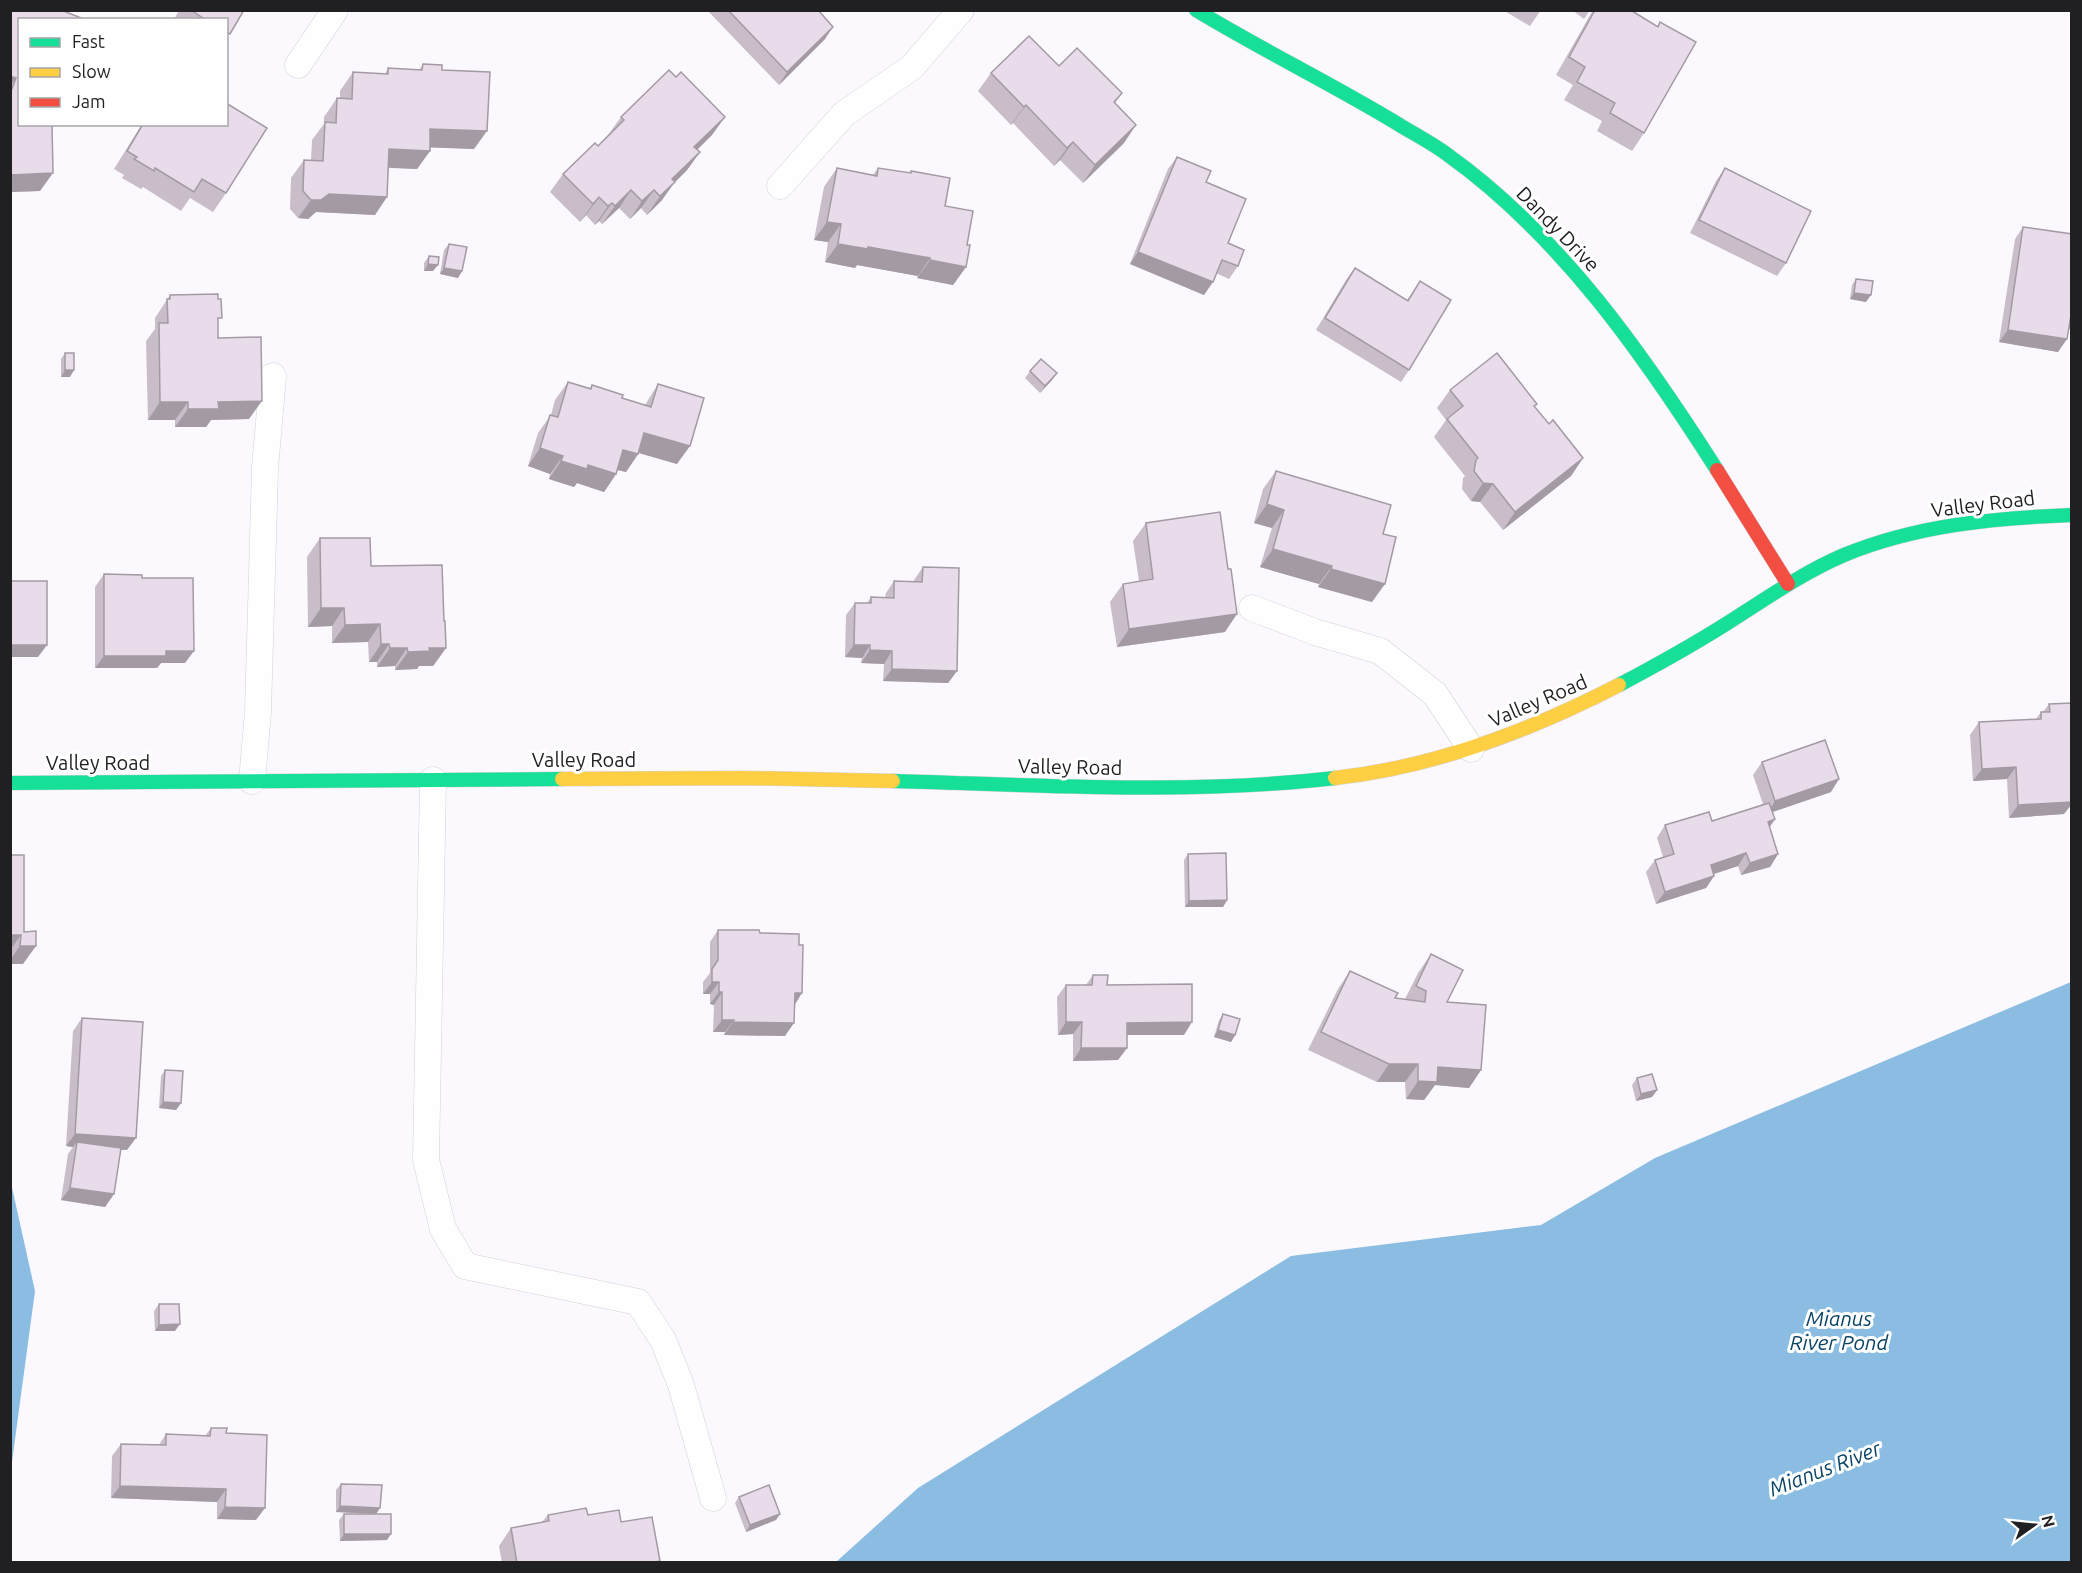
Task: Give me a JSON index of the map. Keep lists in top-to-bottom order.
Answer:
{
  "streets": {
    "main road": ["Dandy Drive", "Valley Road"]
  },
  "crossings": [
    ["Dandy Drive", "Valley Road"]
  ],
  "water": ["Mianus River Pond", "Mianus River"],
  "legend": ["Fast", "Slow", "Jam"],
  "north": "right"
}
